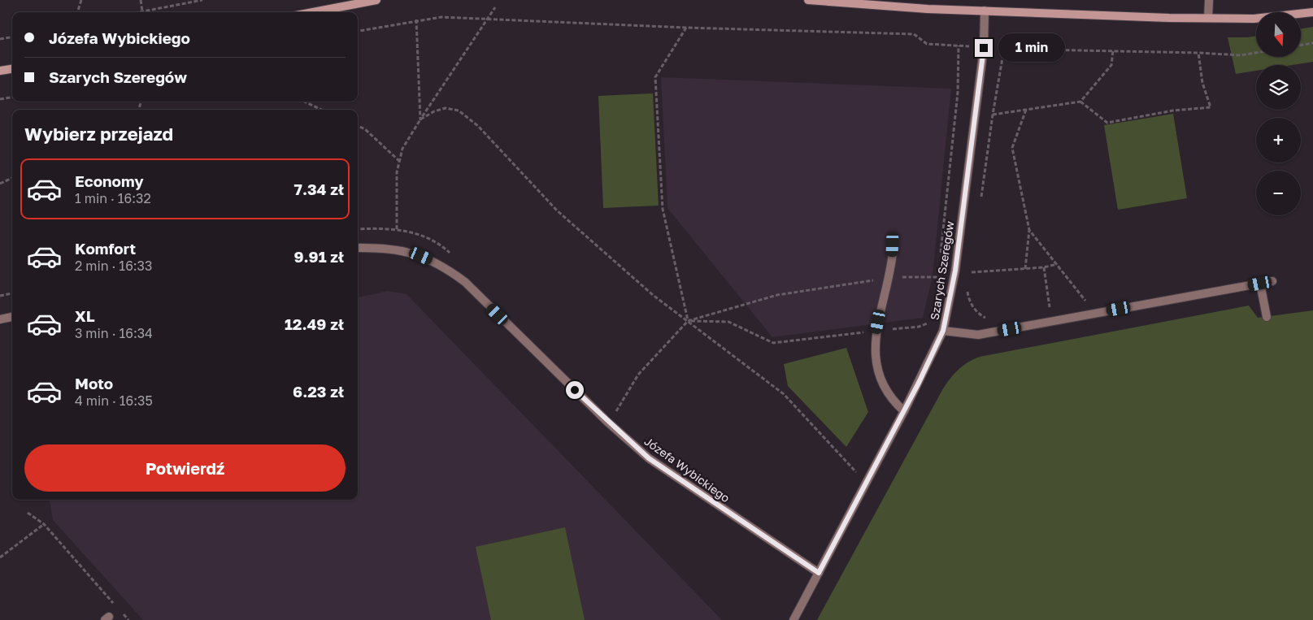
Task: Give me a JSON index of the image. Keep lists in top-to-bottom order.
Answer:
{
  "streets": {
    "street": ["Szarych Szeregów", "Józefa Wybickiego"]
  },
  "crossings": [
    ["Szarych Szeregów", "Józefa Wybickiego"]
  ],
  "north": "bottom",
  "page": {
    "map_buttons": ["+", "−"],
    "banner": ["Józefa Wybickiego", "Szarych Szeregów"],
    "bubble": "1 min",
    "heading": "Wybierz przejazd",
    "list": [
      {
        "name": "Economy",
        "note": "1 min · 16:32",
        "value": "7.34 zł"
      },
      {
        "name": "Komfort",
        "note": "2 min · 16:33",
        "value": "9.91 zł"
      },
      {
        "name": "XL",
        "note": "3 min · 16:34",
        "value": "12.49 zł"
      },
      {
        "name": "Moto",
        "note": "4 min · 16:35",
        "value": "6.23 zł"
      }
    ],
    "buttons": "Potwierdź"
  }
}
